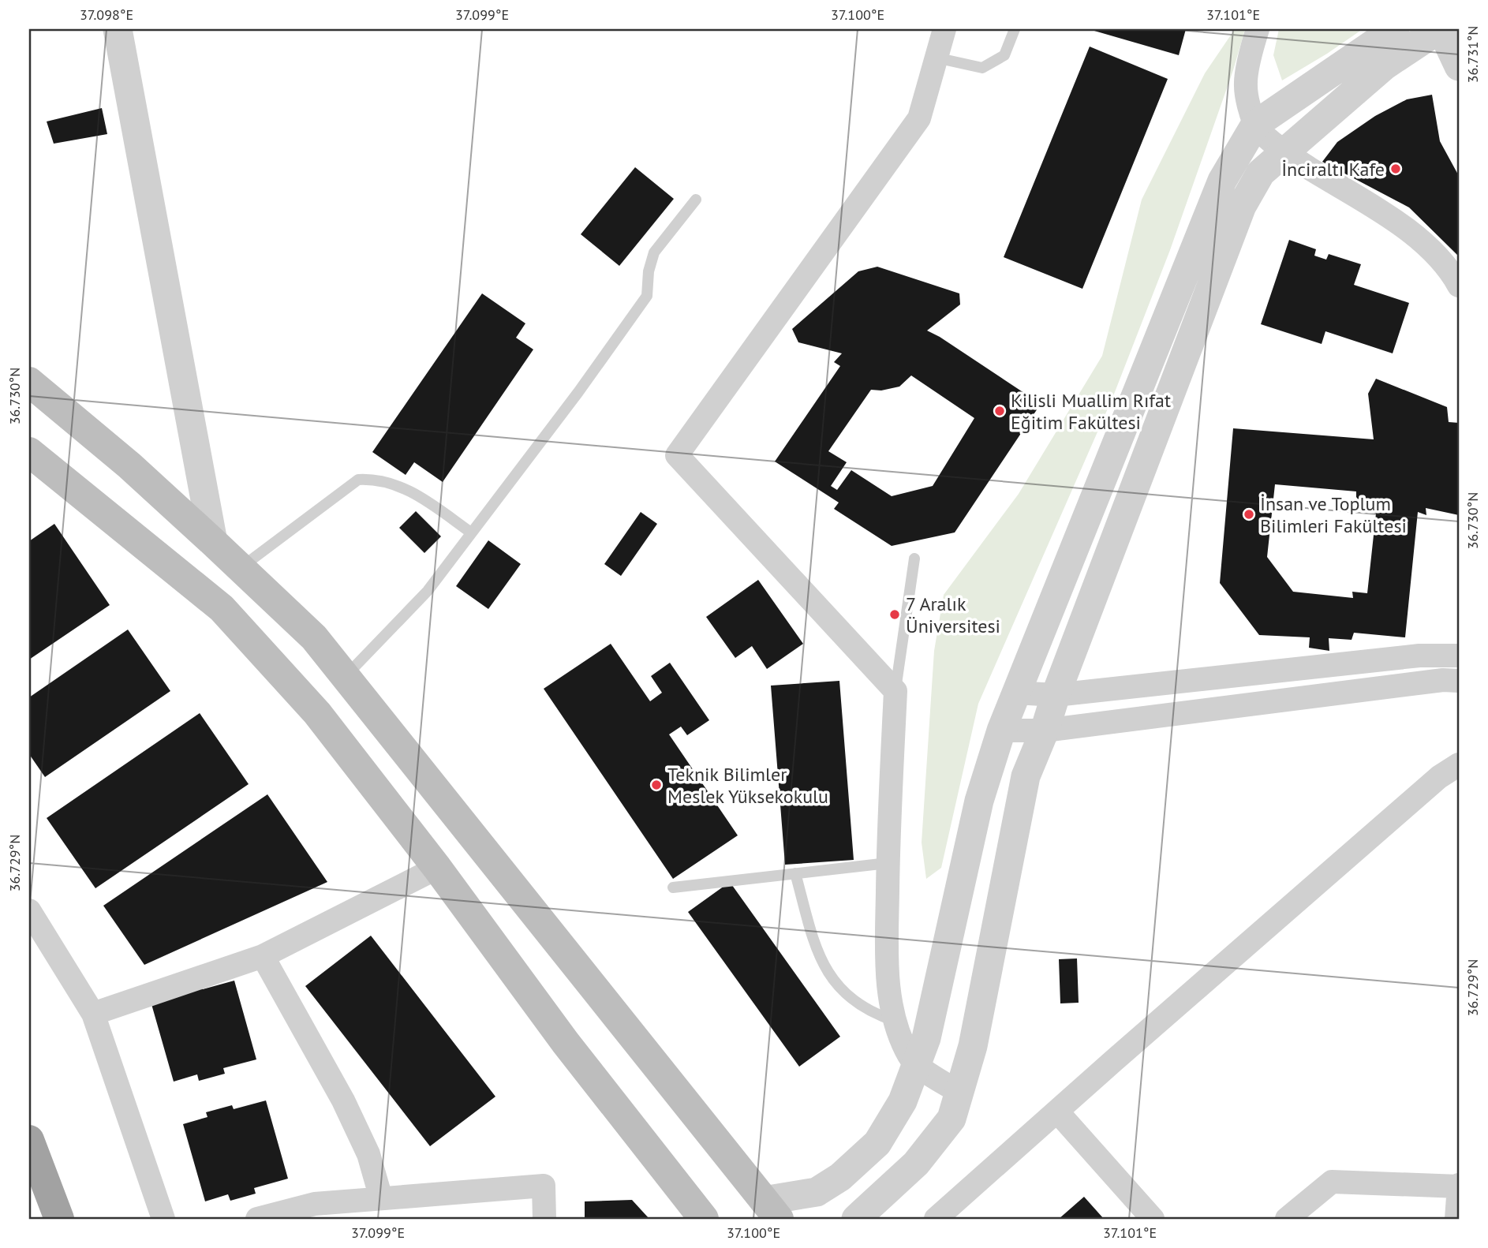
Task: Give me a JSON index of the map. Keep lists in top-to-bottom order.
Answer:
{
  "places": [
    "İnciraltı Kafe",
    "Kilisli Muallim Rıfat Eğitim Fakültesi",
    "İnsan ve Toplum Bilimleri Fakültesi",
    "7 Aralık Üniversitesi",
    "Teknik Bilimler Meslek Yüksekokulu"
  ],
  "coordinates": [
    "37.098°E",
    "37.099°E",
    "37.100°E",
    "37.101°E",
    "36.731°N",
    "36.730°N",
    "36.729°N"
  ]
}
